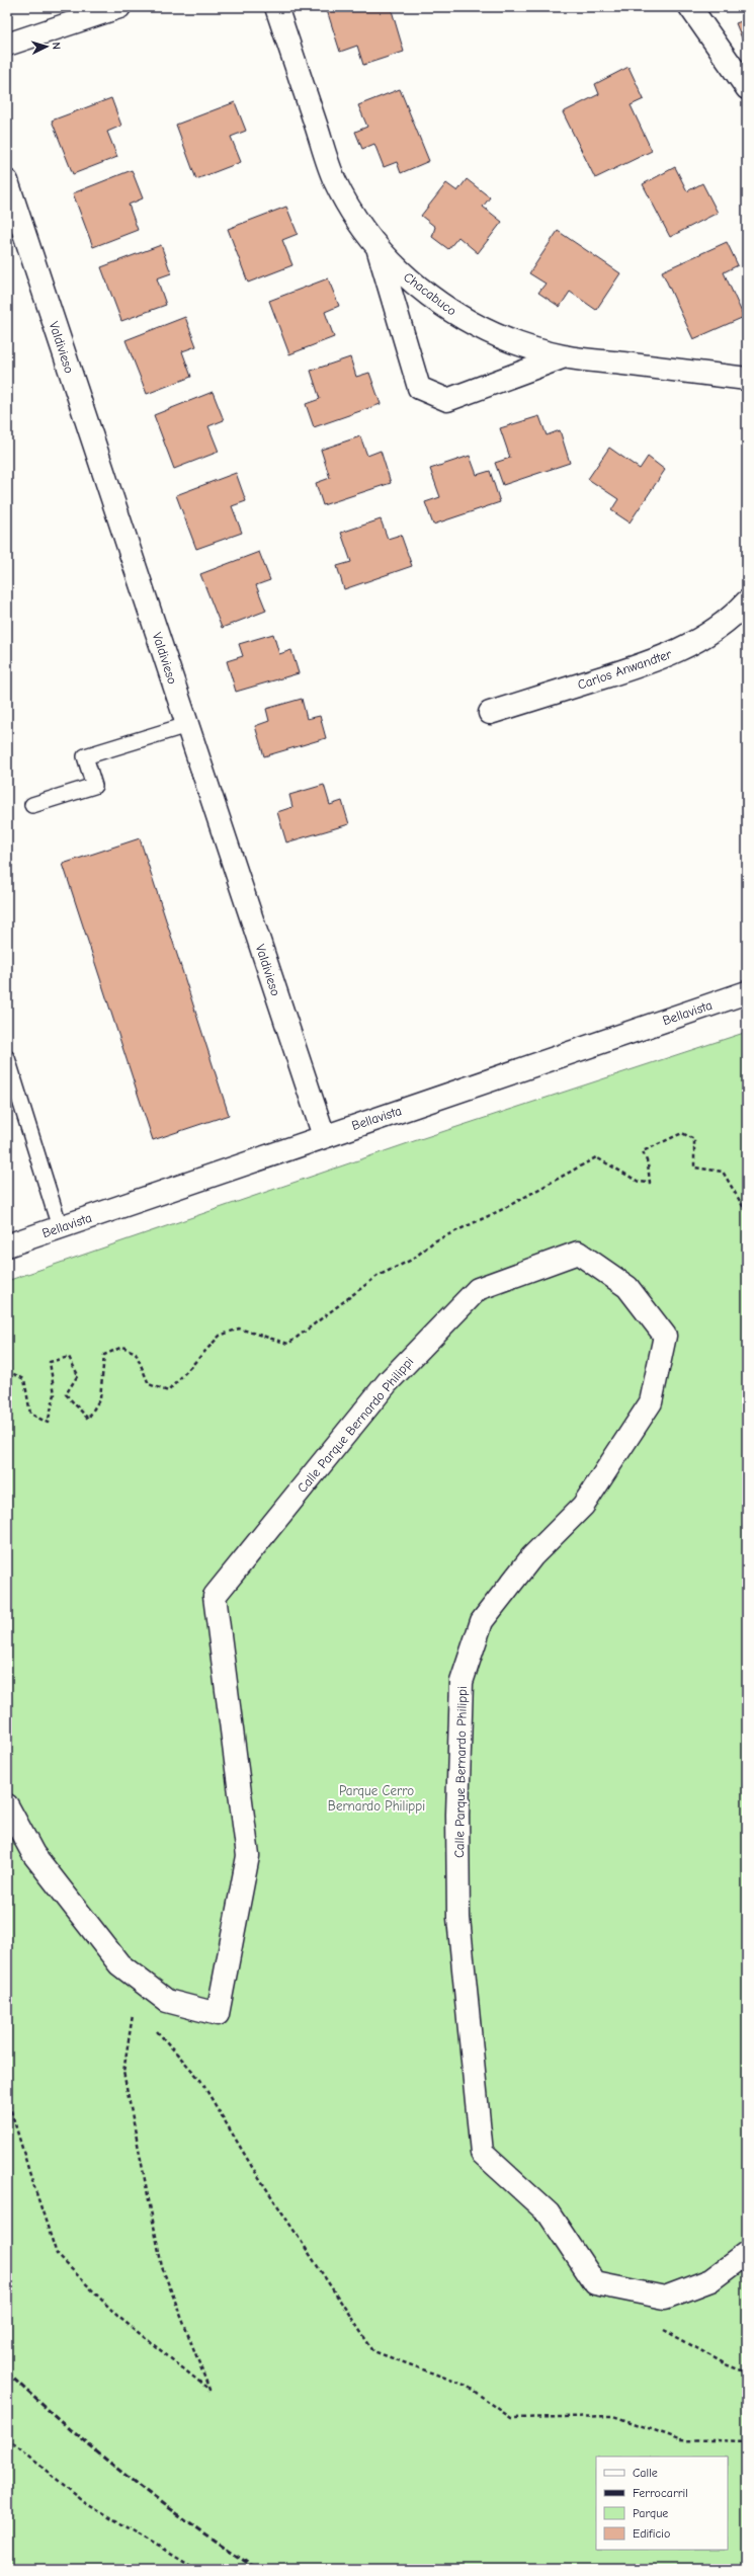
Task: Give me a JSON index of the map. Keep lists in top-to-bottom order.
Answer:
{
  "streets": {
    "street": [
      "Chacabuco",
      "Valdivieso",
      "Carlos Anwandter",
      "Bellavista",
      "Calle Parque Bernardo Philippi"
    ]
  },
  "crossings": [
    ["Valdivieso", "Bellavista"]
  ],
  "parks": ["Parque Cerro Bernardo Philippi"],
  "legend": [
    "Calle",
    "Ferrocarril",
    "Parque",
    "Edificio"
  ],
  "north": "right"
}
